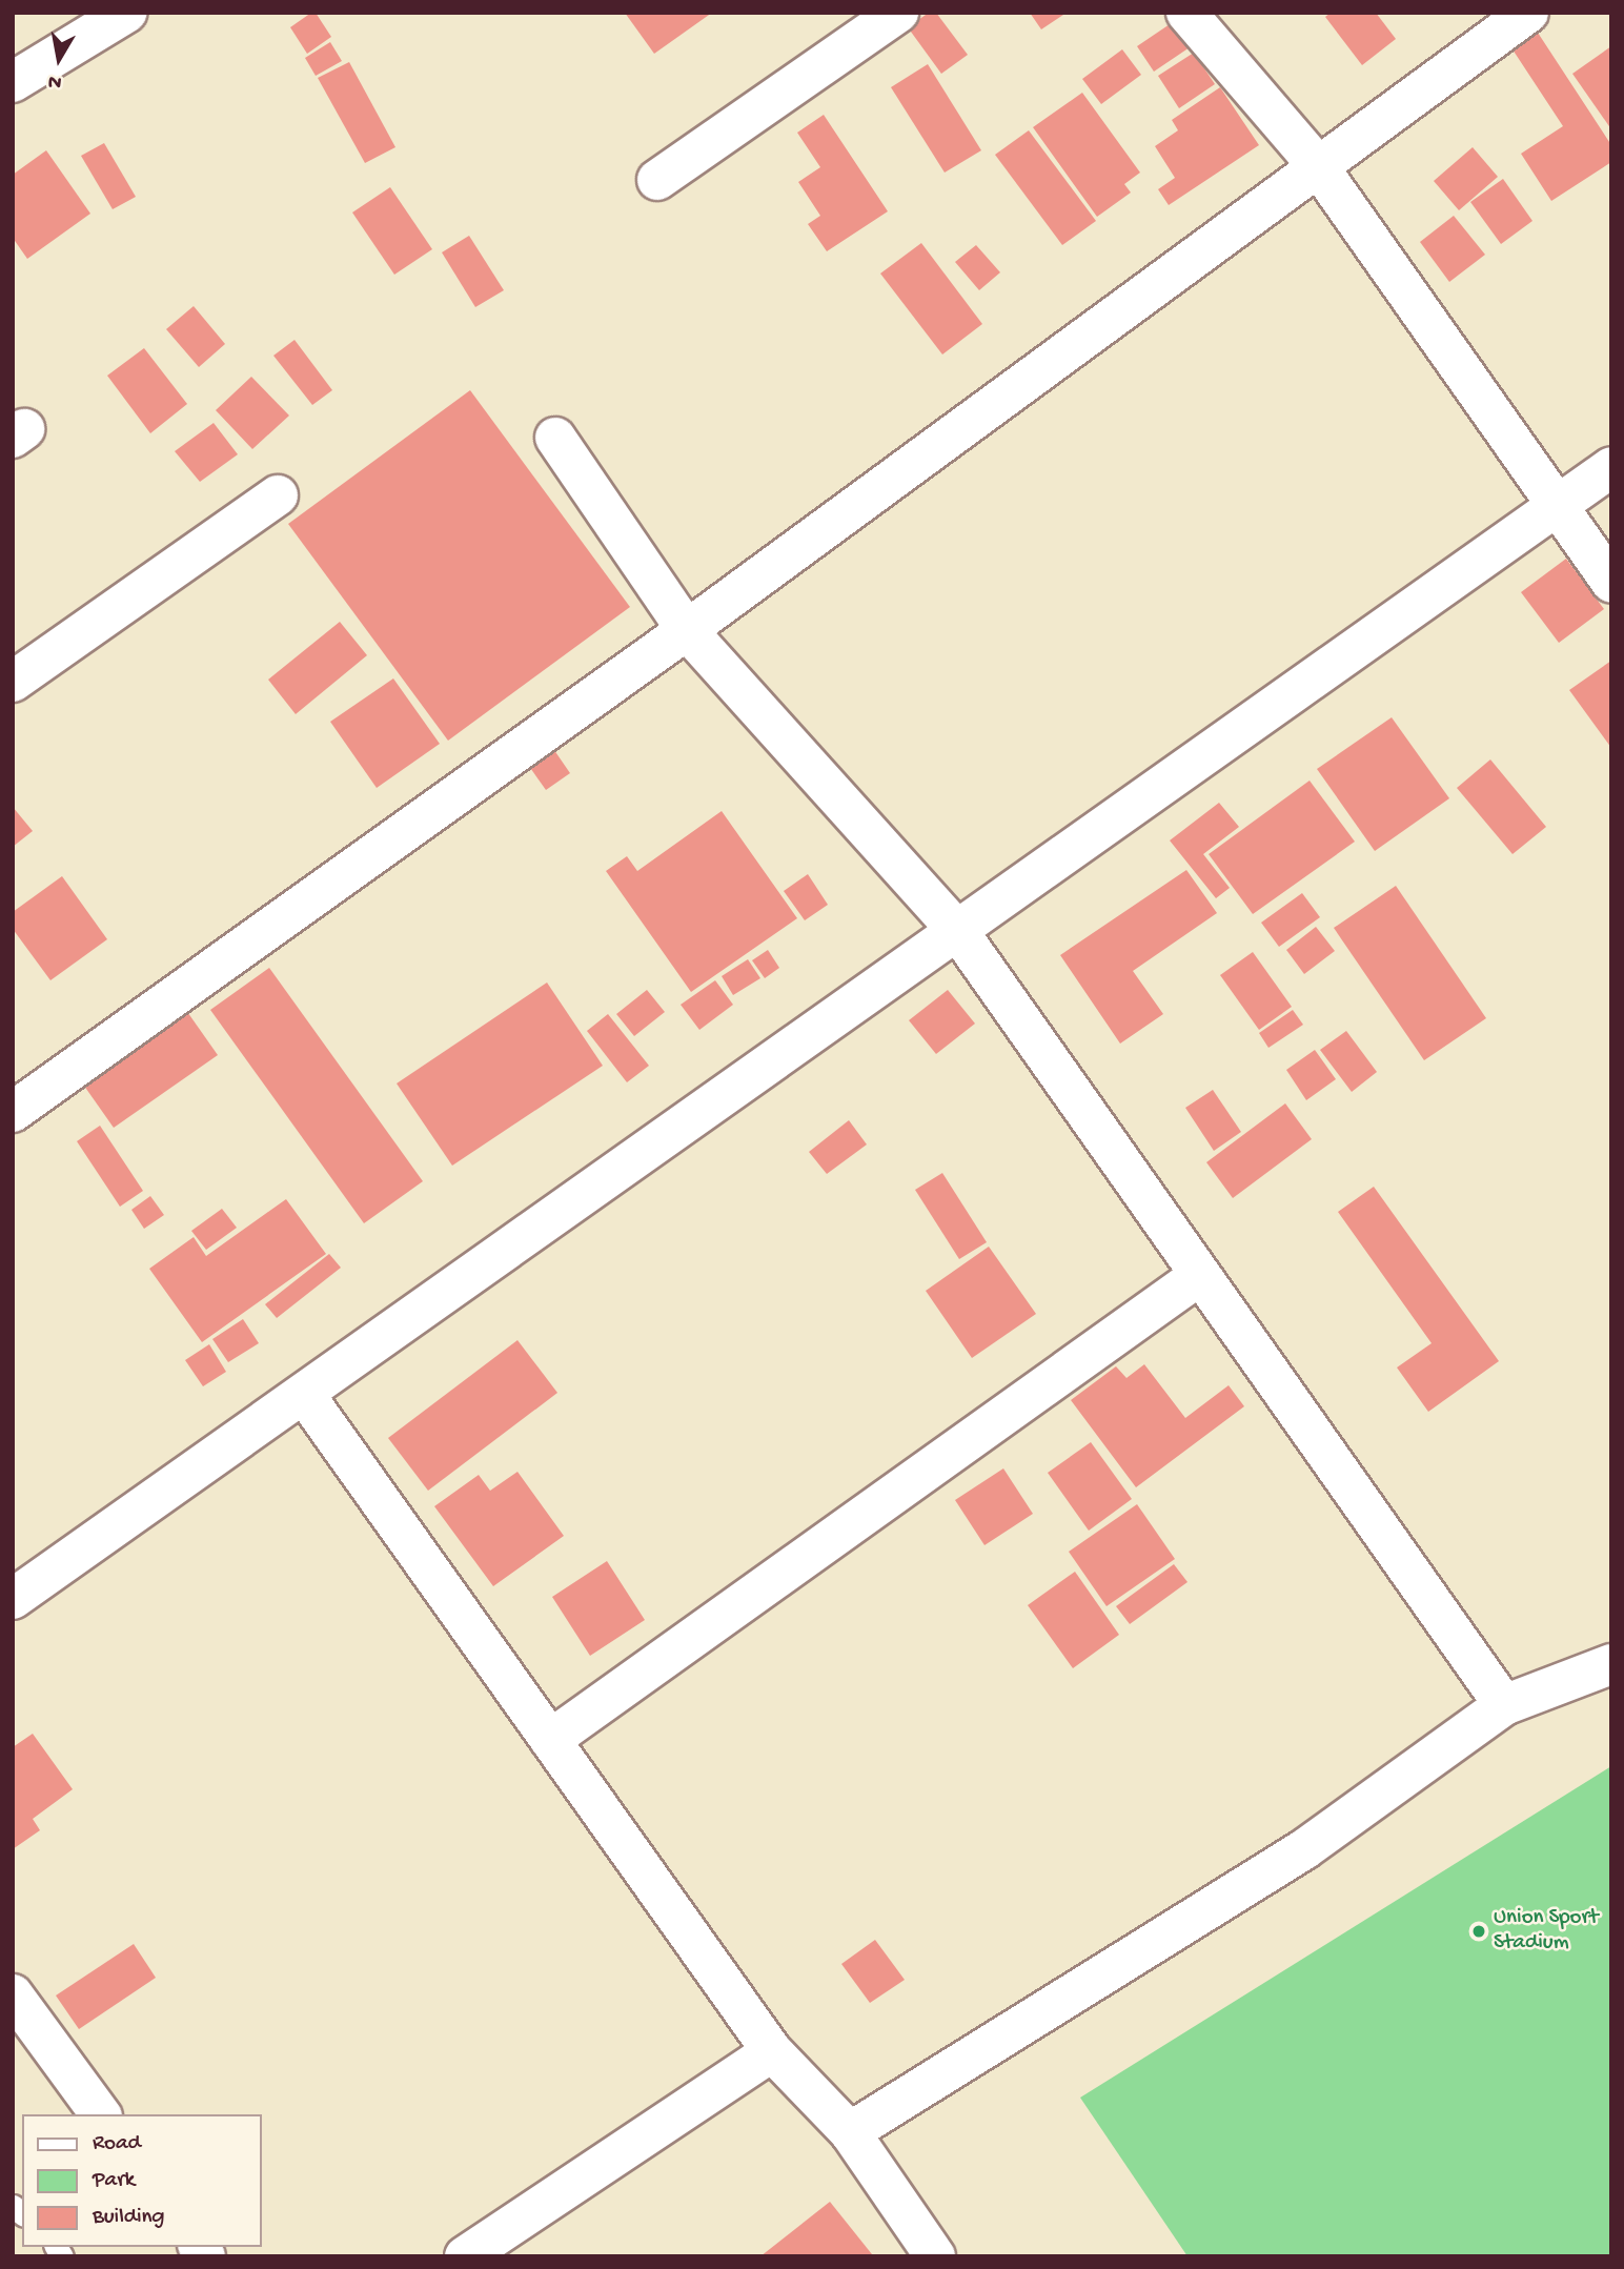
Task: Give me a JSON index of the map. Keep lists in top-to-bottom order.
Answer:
{
  "places": ["Union Sport Stadium"],
  "legend": ["Road", "Park", "Building"],
  "north": "bottom"
}
